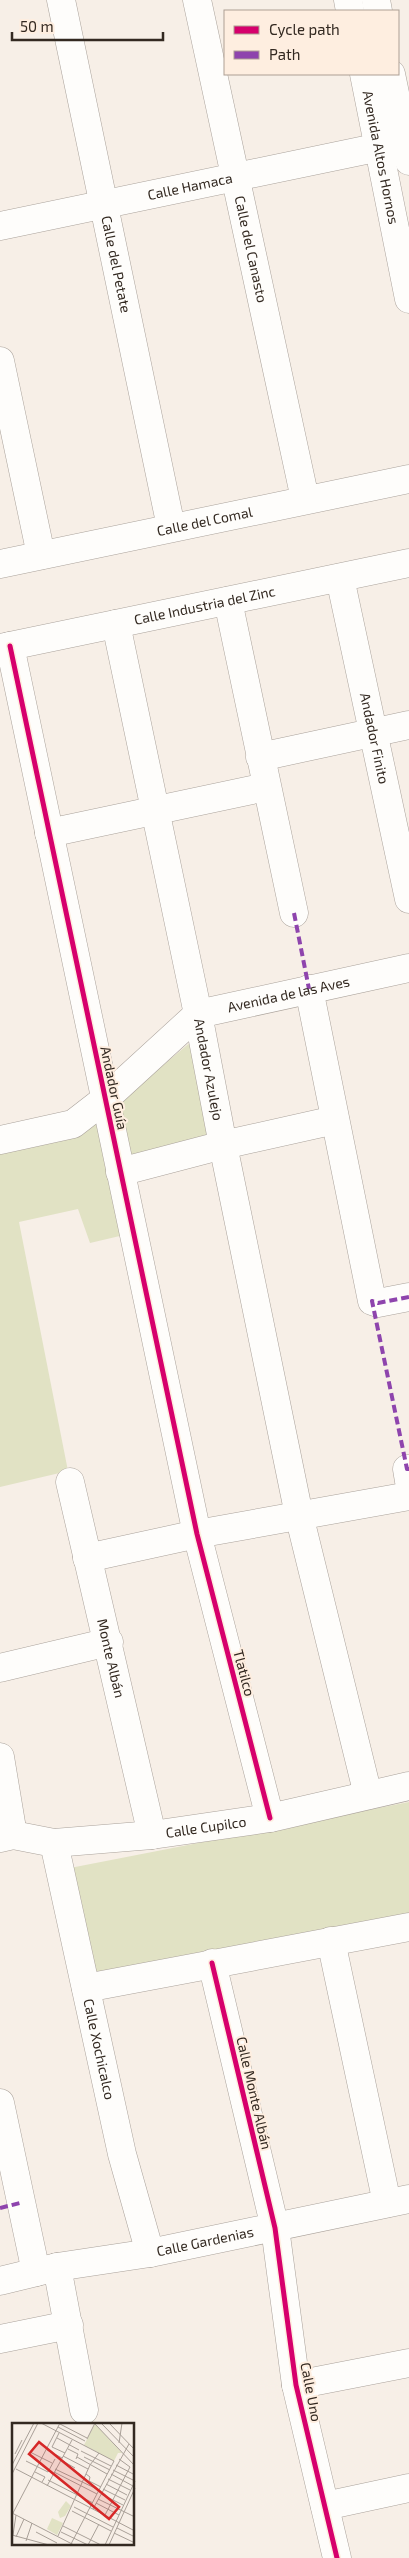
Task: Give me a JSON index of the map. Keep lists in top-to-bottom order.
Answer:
{
  "streets": {
    "street": [
      "Avenida Altos Hornos",
      "Calle Hamaca",
      "Calle del Canasto",
      "Calle del Petate",
      "Calle del Comal",
      "Calle Industria del Zinc",
      "Andador Finito",
      "Avenida de las Aves",
      "Andador Azulejo",
      "Andador Guía",
      "Monte Albán",
      "Tlatilco",
      "Calle Cupilco",
      "Calle Xochicalco",
      "Calle Monte Albán",
      "Calle Gardenias",
      "Calle Uno"
    ]
  },
  "crossings": [
    ["Avenida Altos Hornos", "Calle Hamaca"],
    ["Calle Hamaca", "Calle del Canasto"],
    ["Calle Hamaca", "Calle del Petate"],
    ["Calle del Canasto", "Calle del Comal"],
    ["Calle del Petate", "Calle del Comal"],
    ["Calle Industria del Zinc", "Andador Finito"],
    ["Calle Industria del Zinc", "Andador Azulejo"],
    ["Calle Industria del Zinc", "Andador Guía"],
    ["Avenida de las Aves", "Andador Azulejo"],
    ["Andador Azulejo", "Calle Cupilco"],
    ["Andador Guía", "Tlatilco"],
    ["Monte Albán", "Calle Cupilco"],
    ["Tlatilco", "Calle Cupilco"],
    ["Calle Cupilco", "Calle Xochicalco"],
    ["Calle Xochicalco", "Calle Gardenias"],
    ["Calle Monte Albán", "Calle Gardenias"],
    ["Calle Monte Albán", "Calle Uno"],
    ["Calle Gardenias", "Calle Uno"]
  ],
  "legend": ["Cycle path", "Path"],
  "scale_bar": "50 m"
}
